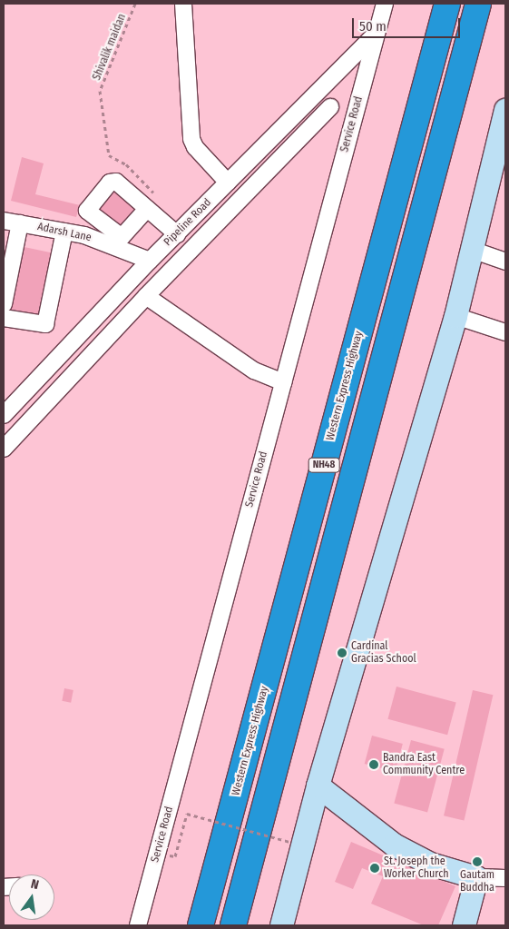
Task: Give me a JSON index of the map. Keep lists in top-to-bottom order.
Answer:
{
  "streets": {
    "highway": ["Western Express Highway", "NH48"],
    "street": ["Service Road", "Pipeline Road", "Adarsh Lane"],
    "path": ["Shivalik maidan"]
  },
  "crossings": [
    ["Service Road", "Pipeline Road"],
    ["Pipeline Road", "Adarsh Lane"]
  ],
  "places": [
    "Cardinal Gracias School",
    "Bandra East Community Centre",
    "Gautam Buddha",
    "St. Joseph the Worker Church"
  ],
  "scale_bar": "50 m",
  "north": "top"
}
